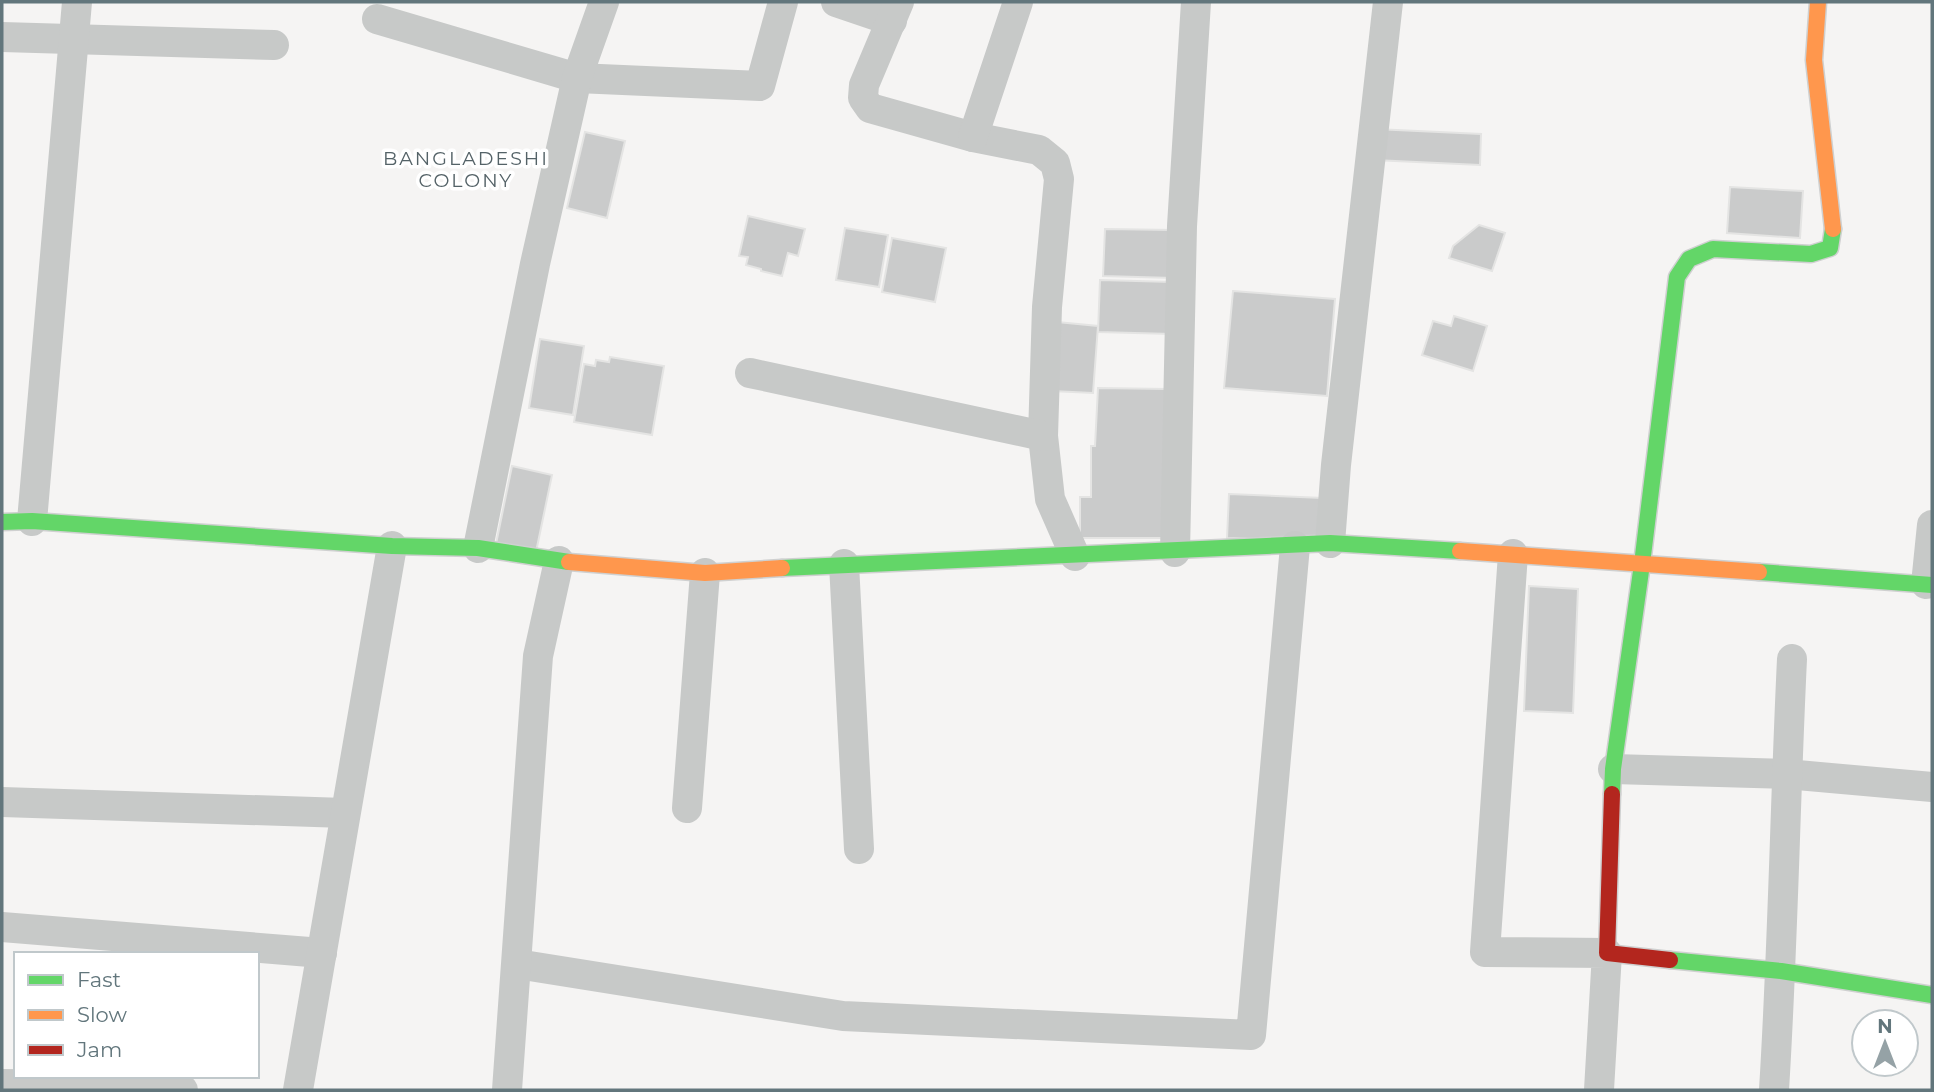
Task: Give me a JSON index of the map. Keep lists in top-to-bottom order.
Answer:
{
  "districts": ["BANGLADESHI COLONY"],
  "legend": ["Fast", "Slow", "Jam"],
  "north": "top"
}
